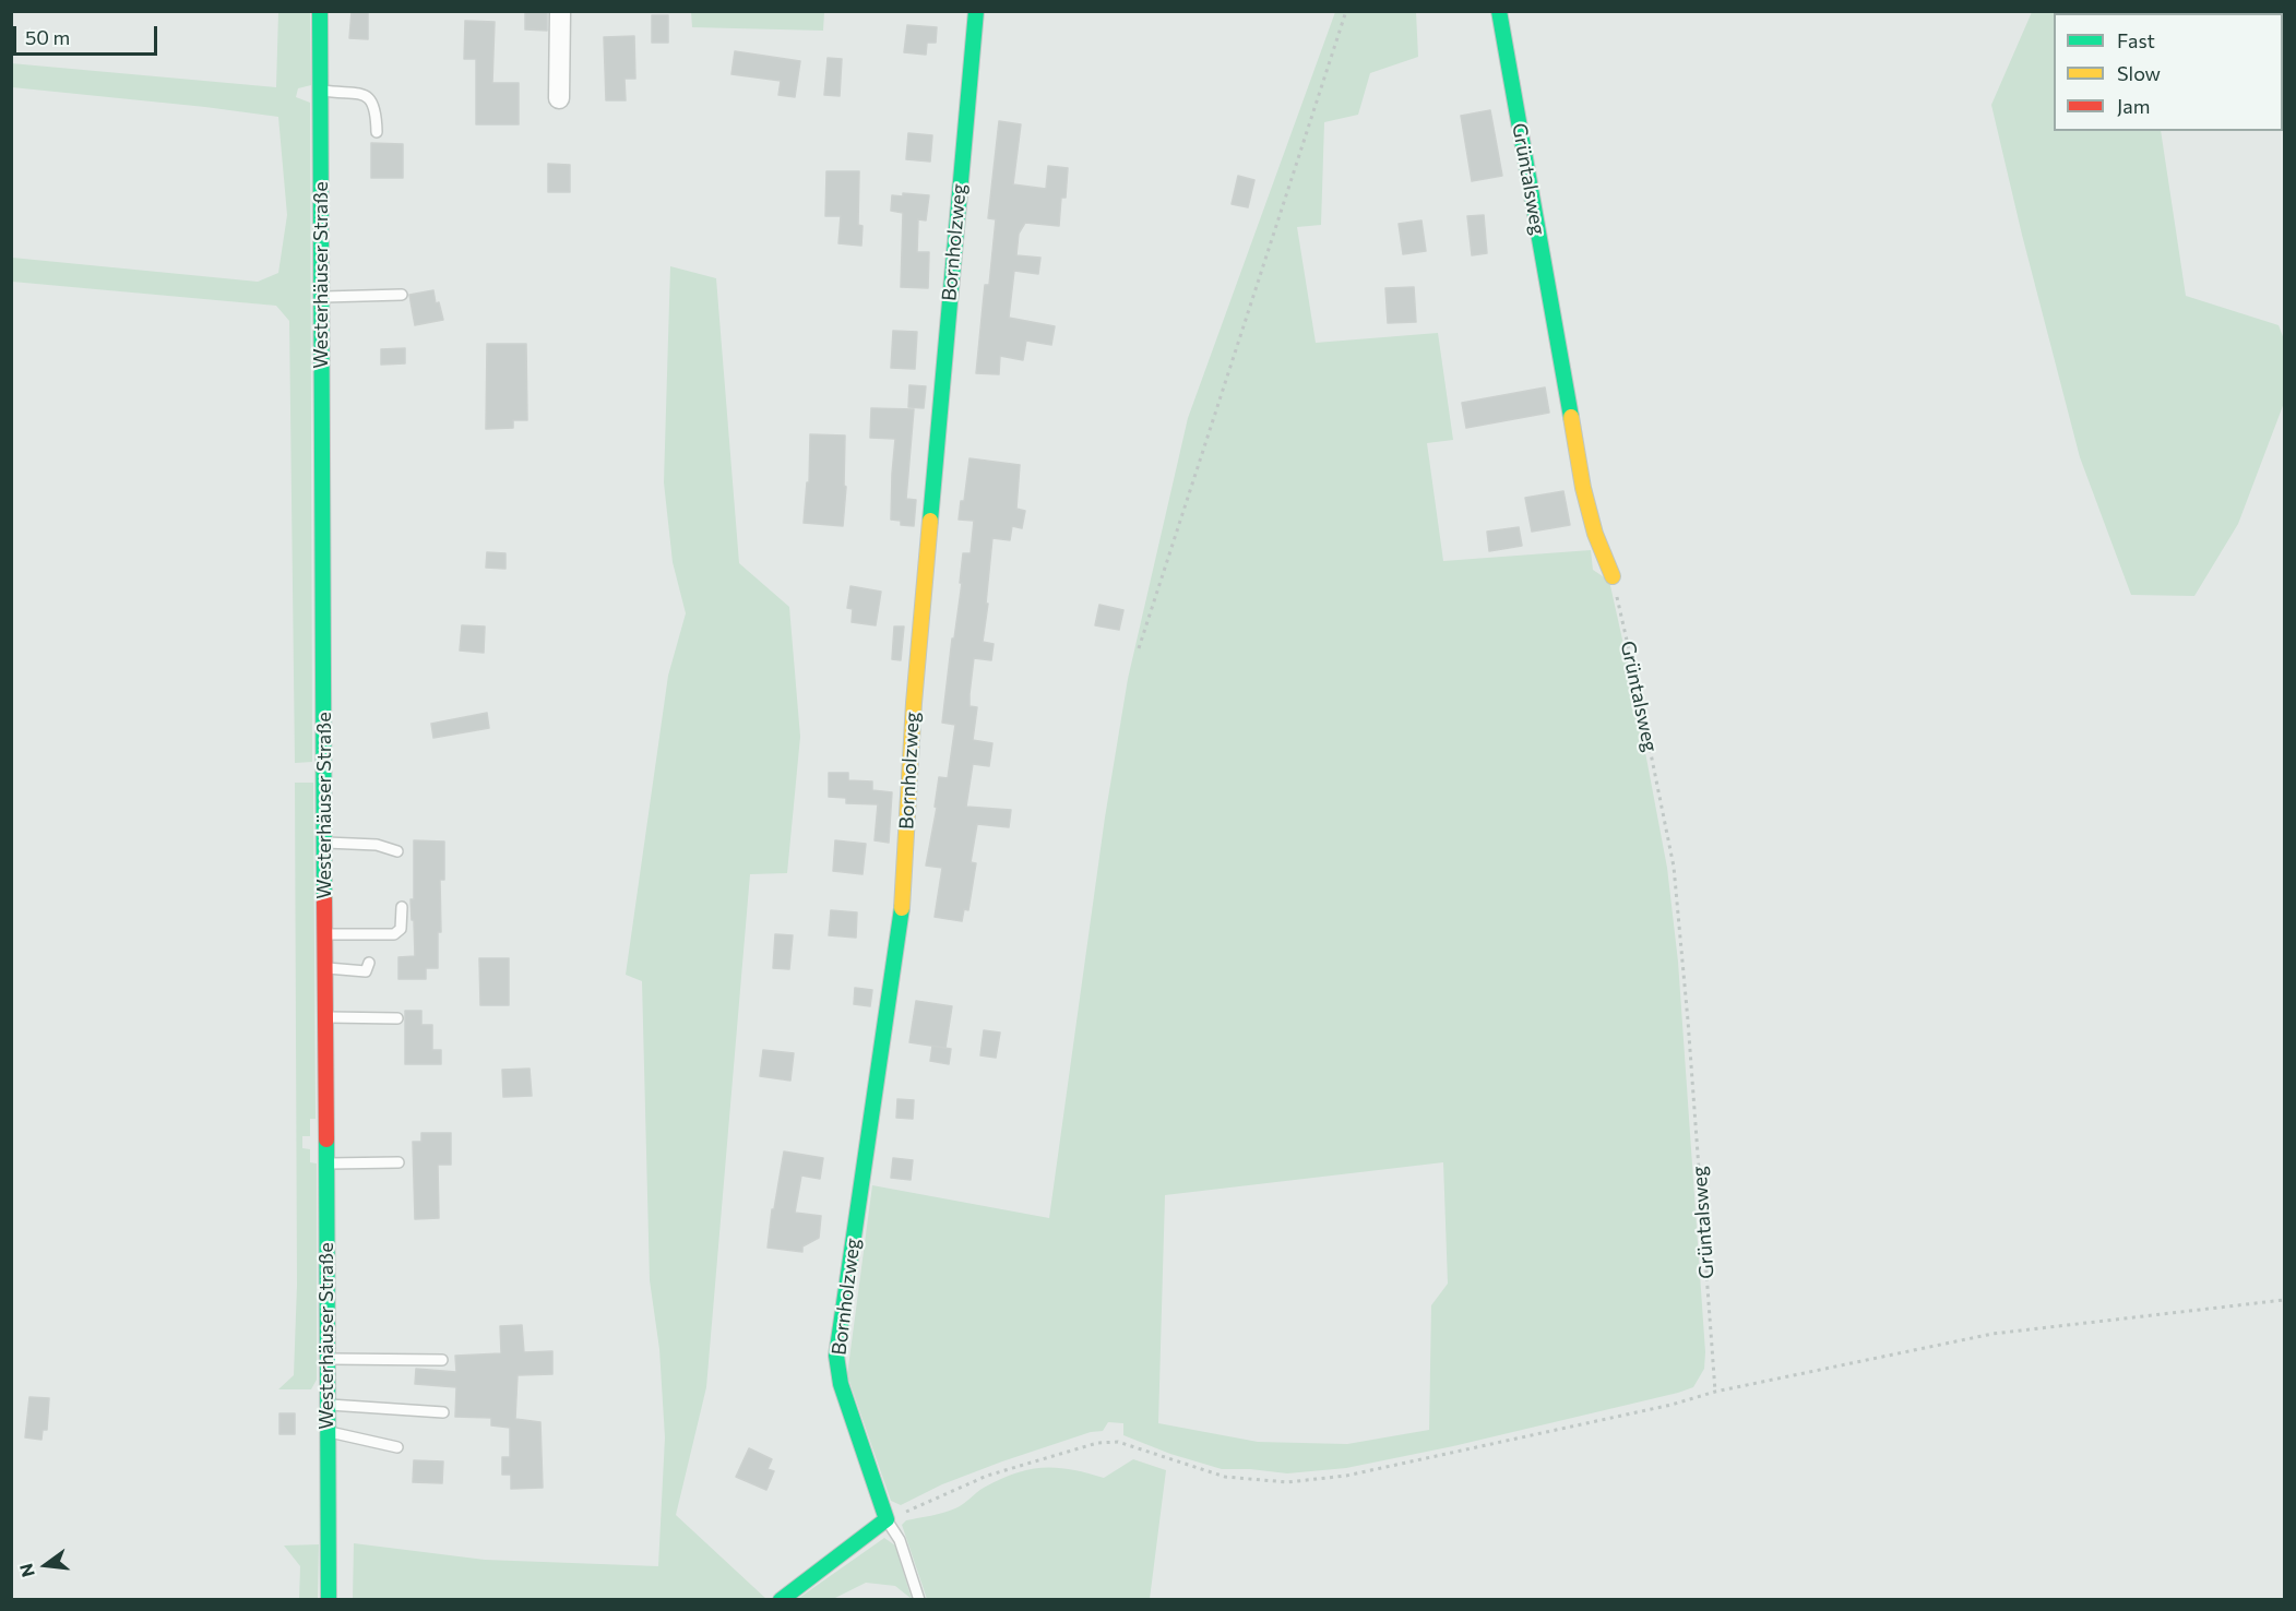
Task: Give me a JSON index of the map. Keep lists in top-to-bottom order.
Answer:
{
  "streets": {
    "street": ["Grüntalsweg", "Bornholzweg", "Westerhäuser Straße"]
  },
  "legend": ["Fast", "Slow", "Jam"],
  "scale_bar": "50 m",
  "north": "left"
}
